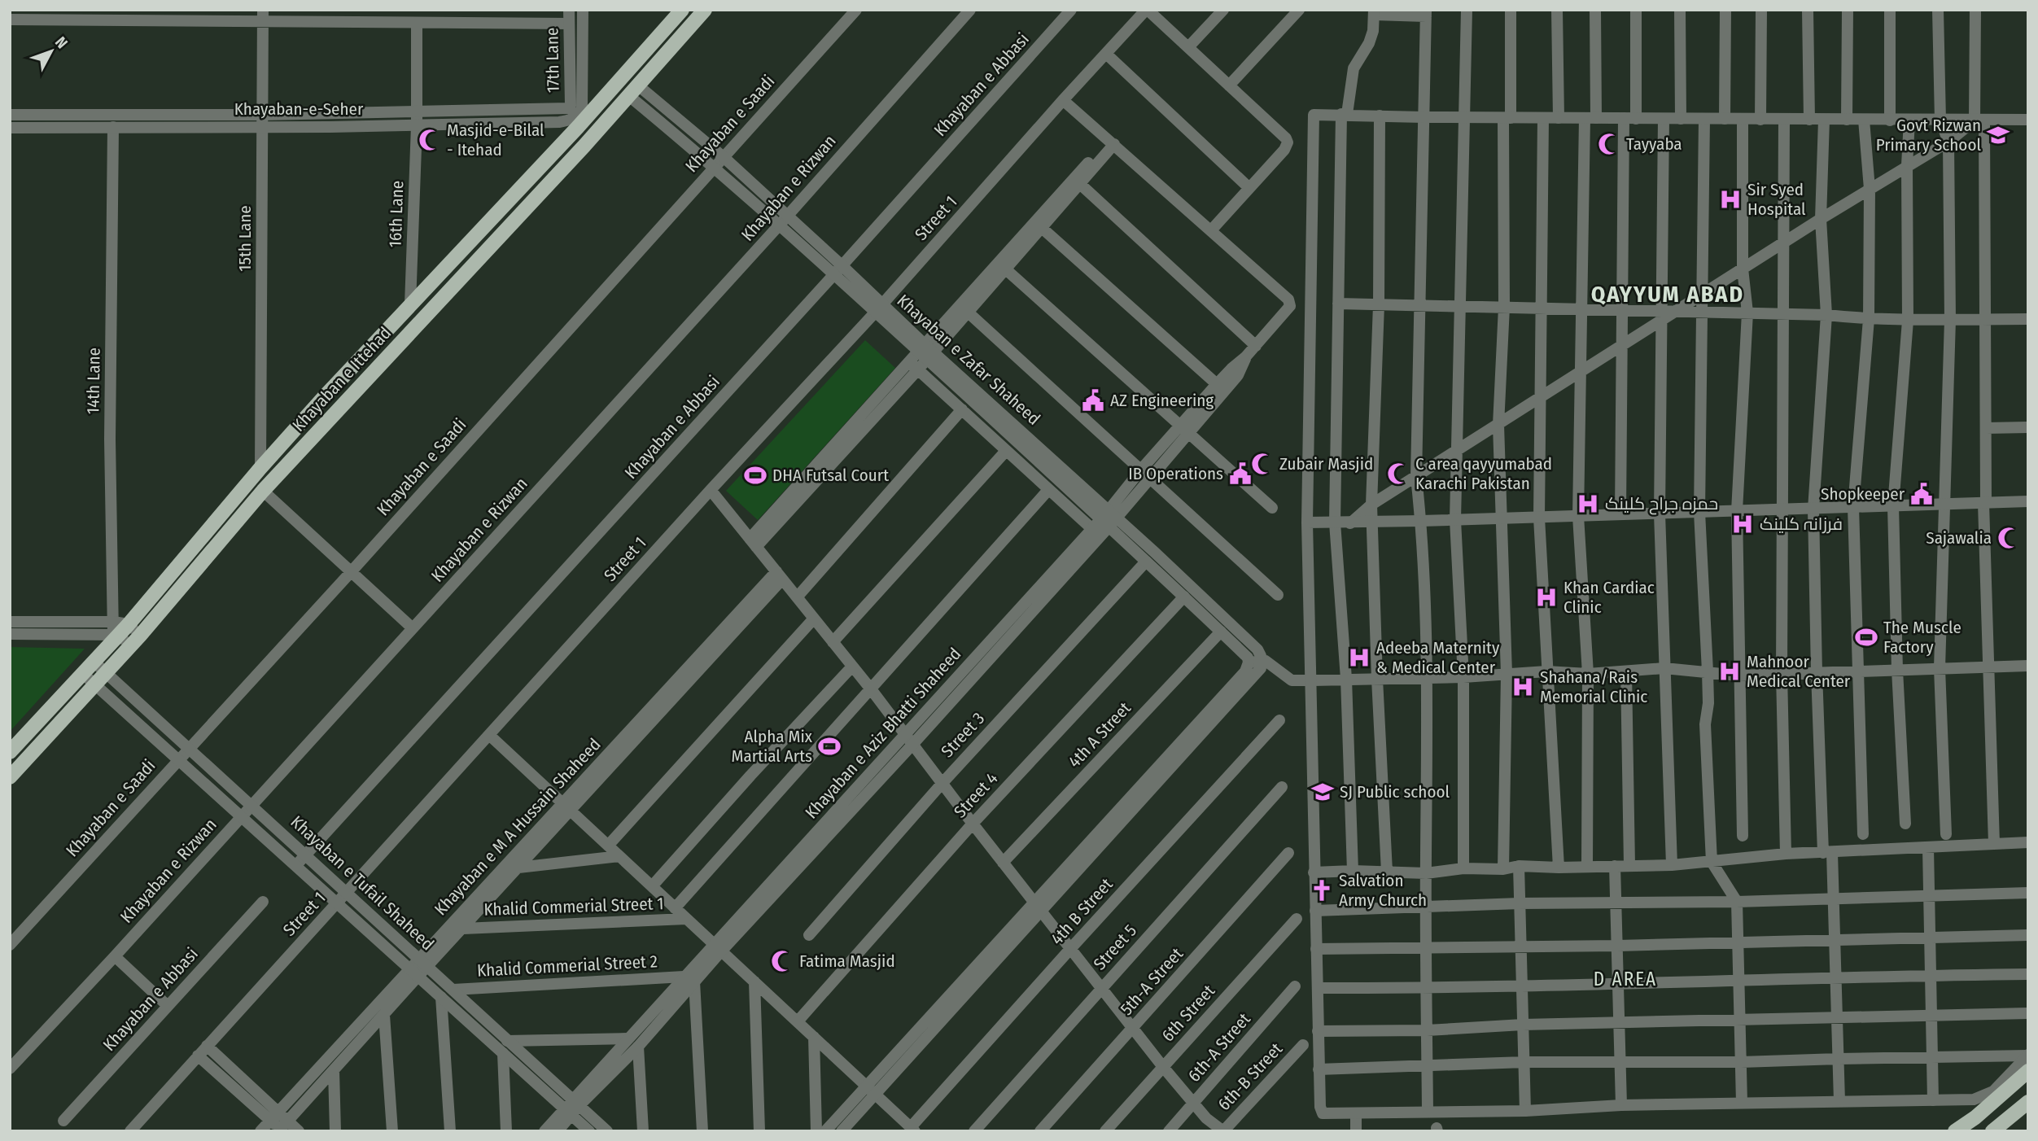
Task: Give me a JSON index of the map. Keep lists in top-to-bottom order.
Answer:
{
  "streets": {
    "main road": ["Khayaban e Ittehad"],
    "street": [
      "17th Lane",
      "Khayaban e Abbasi",
      "Khayaban-e-Seher",
      "Khayaban e Saadi",
      "Khayaban e Rizwan",
      "16th Lane",
      "Street 1",
      "15th Lane",
      "Khayaban e Zafar Shaheed",
      "14th Lane",
      "Khayaban e Aziz Bhatti Shaheed",
      "Street 3",
      "4th A Street",
      "Street 4",
      "Khayaban e M A Hussain Shaheed",
      "Khayaban e Tufail Shaheed",
      "Khalid Commerial Street 1",
      "4th B Street",
      "Street 5",
      "Khalid Commerial Street 2",
      "5th-A Street",
      "6th Street",
      "6th-A Street",
      "6th-B Street"
    ]
  },
  "crossings": [
    ["17th Lane", "Khayaban-e-Seher"],
    ["17th Lane", "Khayaban e Ittehad"],
    ["Khayaban e Abbasi", "Khayaban e Zafar Shaheed"],
    ["Khayaban e Abbasi", "Khayaban e Tufail Shaheed"],
    ["Khayaban-e-Seher", "16th Lane"],
    ["Khayaban-e-Seher", "15th Lane"],
    ["Khayaban-e-Seher", "Khayaban e Ittehad"],
    ["Khayaban-e-Seher", "14th Lane"],
    ["Khayaban e Saadi", "Khayaban e Zafar Shaheed"],
    ["Khayaban e Saadi", "Khayaban e Tufail Shaheed"],
    ["Khayaban e Rizwan", "Khayaban e Zafar Shaheed"],
    ["Khayaban e Rizwan", "Khayaban e Tufail Shaheed"],
    ["16th Lane", "Khayaban e Ittehad"],
    ["Street 1", "Khayaban e Zafar Shaheed"],
    ["Street 1", "Khayaban e Tufail Shaheed"],
    ["15th Lane", "Khayaban e Ittehad"],
    ["Khayaban e Zafar Shaheed", "Khayaban e Ittehad"],
    ["Khayaban e Zafar Shaheed", "Khayaban e Aziz Bhatti Shaheed"],
    ["Khayaban e Ittehad", "14th Lane"],
    ["Khayaban e Ittehad", "Khayaban e Tufail Shaheed"],
    ["Khayaban e Aziz Bhatti Shaheed", "Khayaban e Tufail Shaheed"],
    ["Khayaban e Aziz Bhatti Shaheed", "Khalid Commerial Street 2"],
    ["Khayaban e M A Hussain Shaheed", "Khayaban e Tufail Shaheed"],
    ["Khayaban e M A Hussain Shaheed", "Khalid Commerial Street 1"],
    ["Khayaban e Tufail Shaheed", "Khalid Commerial Street 2"]
  ],
  "districts": ["QAYYUM ABAD", "D AREA"],
  "places": {
    "school or university": ["Govt Rizwan Primary School", "SJ Public school"],
    "mosque": [
      "Masjid-e-Bilal - Itehad",
      "Tayyaba",
      "Zubair Masjid",
      "C area qayyumabad Karachi Pakistan",
      "Sajawalia",
      "Fatima Masjid"
    ],
    "hospital": [
      "Sir Syed Hospital",
      "حمزہ جراح کلینک",
      "فرزانہ کلینک",
      "Khan Cardiac Clinic",
      "Adeeba Maternity & Medical Center",
      "Mahnoor Medical Center",
      "Shahana/Rais Memorial Clinic"
    ],
    "public building": ["AZ Engineering", "IB Operations", "Shopkeeper"],
    "sports": ["DHA Futsal Court", "The Muscle Factory", "Alpha Mix Martial Arts"],
    "church": ["Salvation Army Church"]
  },
  "north": "top right"
}
